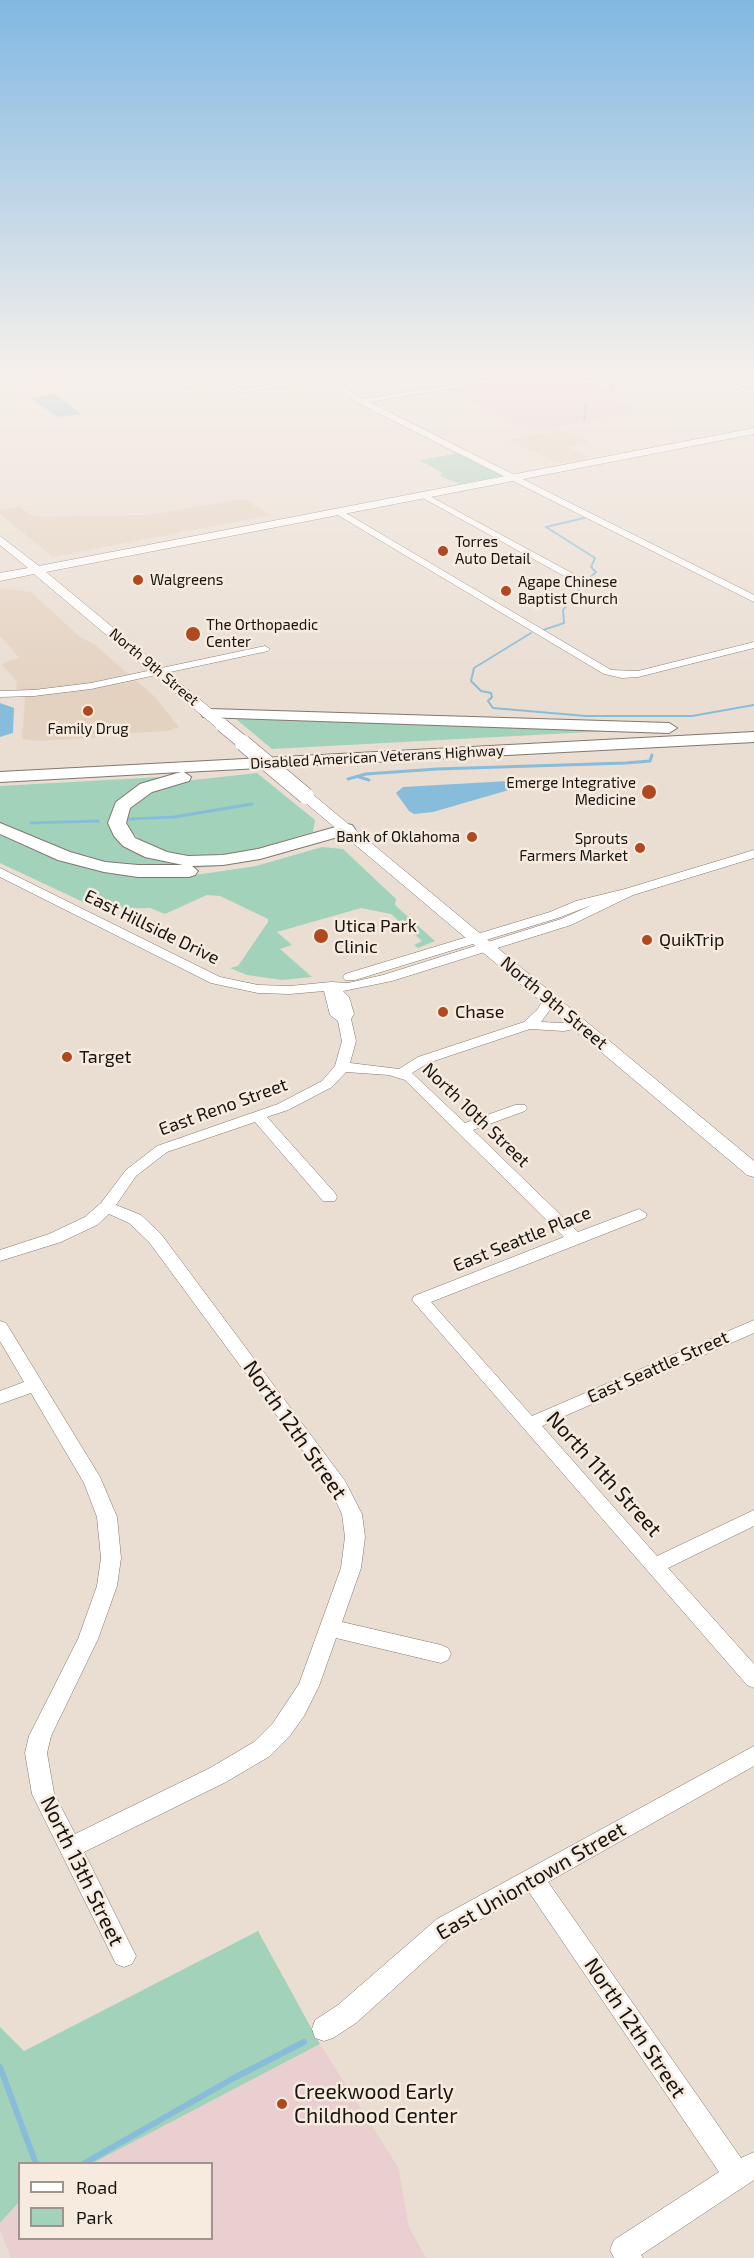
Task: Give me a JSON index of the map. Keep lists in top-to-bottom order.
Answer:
{
  "streets": {
    "highway": ["Disabled American Veterans Highway"],
    "main road": ["North 9th Street"],
    "street": [
      "East Hillside Drive",
      "East Reno Street",
      "North 10th Street",
      "East Seattle Place",
      "East Seattle Street",
      "North 12th Street",
      "North 11th Street",
      "North 13th Street",
      "East Uniontown Street"
    ]
  },
  "crossings": [
    ["North 9th Street", "East Hillside Drive"],
    ["East Reno Street", "North 10th Street"],
    ["East Reno Street", "North 12th Street"],
    ["North 10th Street", "East Seattle Place"],
    ["East Seattle Place", "North 11th Street"],
    ["East Seattle Street", "North 11th Street"],
    ["North 12th Street", "North 13th Street"],
    ["North 12th Street", "East Uniontown Street"]
  ],
  "places": [
    "Torres Auto Detail",
    "Walgreens",
    "Agape Chinese Baptist Church",
    "The Orthopaedic Center",
    "Family Drug",
    "Emerge Integrative Medicine",
    "Bank of Oklahoma",
    "Sprouts Farmers Market",
    "Utica Park Clinic",
    "QuikTrip",
    "Chase",
    "Target",
    "Creekwood Early Childhood Center"
  ],
  "legend": ["Road", "Park"]
}
